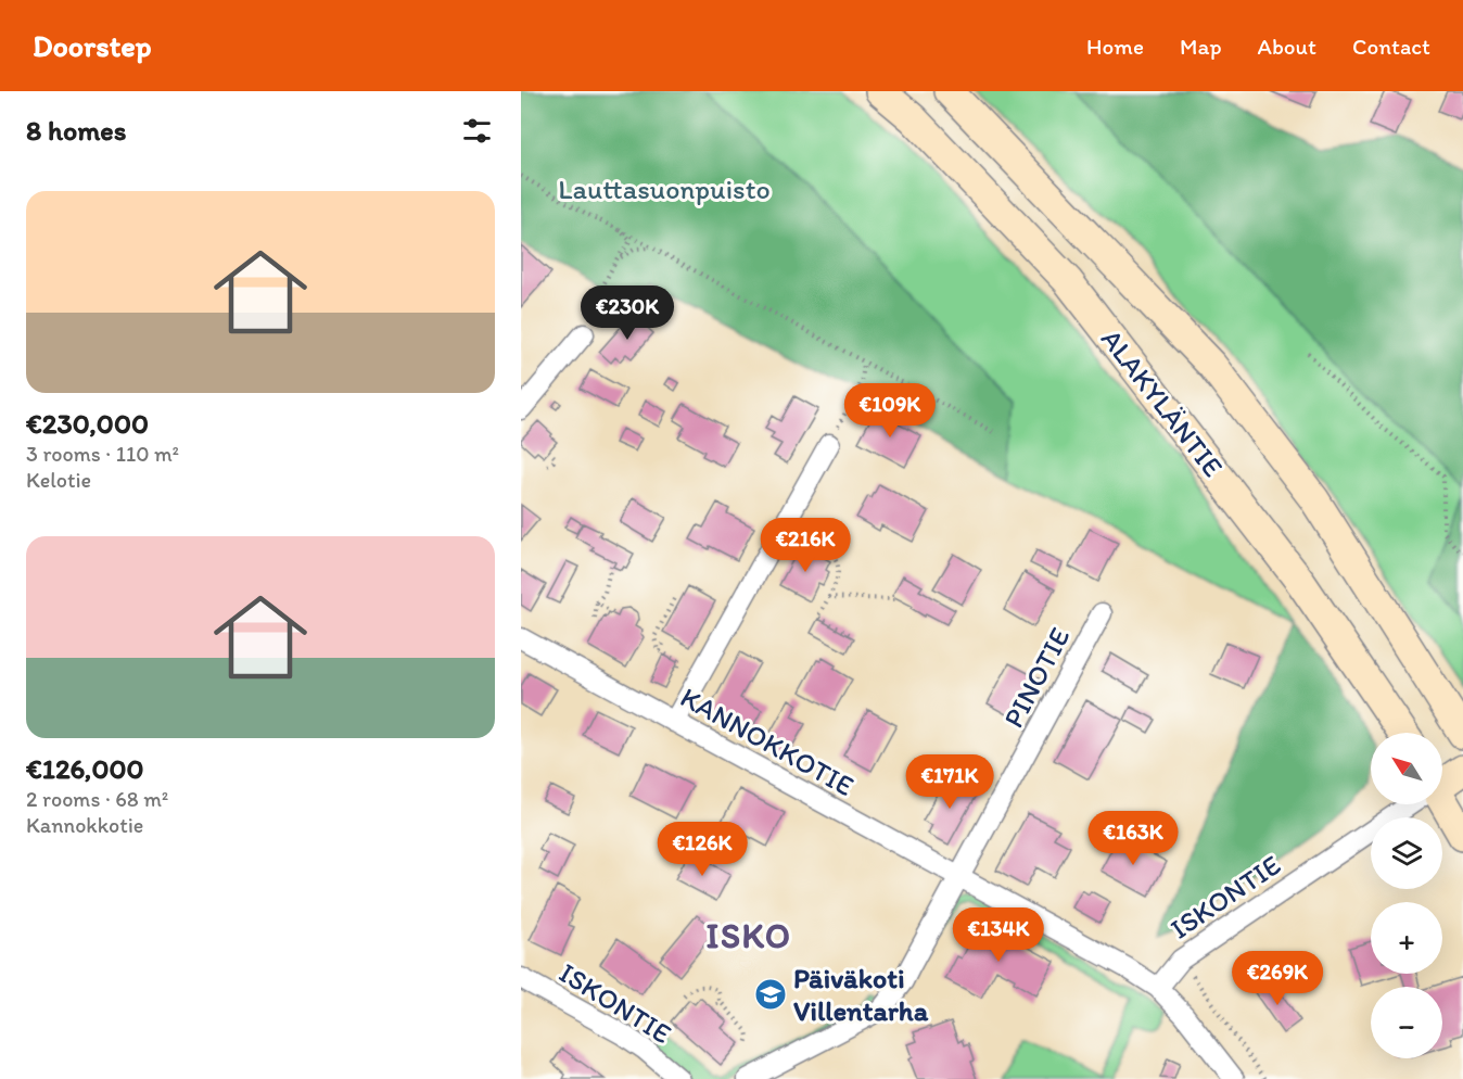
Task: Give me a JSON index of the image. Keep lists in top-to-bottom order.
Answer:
{
  "streets": {
    "main road": ["ALAKYLÄNTIE"],
    "street": ["PINOTIE", "KANNOKKOTIE", "ISKONTIE"]
  },
  "crossings": [
    ["PINOTIE", "KANNOKKOTIE"],
    ["KANNOKKOTIE", "ISKONTIE"]
  ],
  "districts": ["ISKO"],
  "parks": ["Lauttasuonpuisto"],
  "places": {
    "school or university": ["Päiväkoti Villentarha"]
  },
  "north": "top left",
  "page": {
    "header": "Doorstep",
    "nav": [
      "Home",
      "Map",
      "About",
      "Contact"
    ],
    "heading": "8 homes",
    "list": [
      {
        "name": "€230,000",
        "note": "3 rooms · 110 m² · Kelotie"
      },
      {
        "name": "€126,000",
        "note": "2 rooms · 68 m² · Kannokkotie"
      }
    ],
    "price": [
      "€230K",
      "€109K",
      "€216K",
      "€171K",
      "€163K",
      "€126K",
      "€134K",
      "€269K"
    ],
    "map_buttons": ["+", "−"]
  }
}
